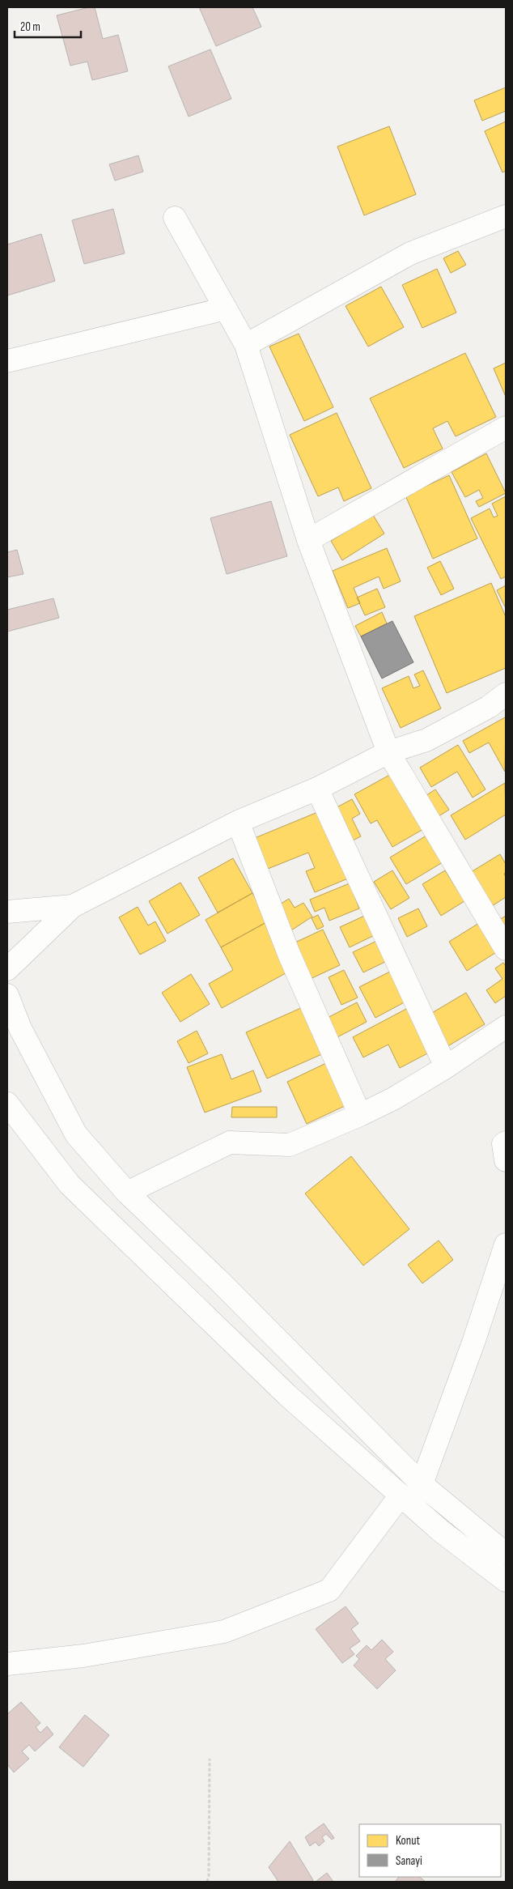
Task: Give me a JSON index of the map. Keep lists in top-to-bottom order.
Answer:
{
  "legend": ["Konut", "Sanayi"],
  "scale_bar": "20 m"
}
